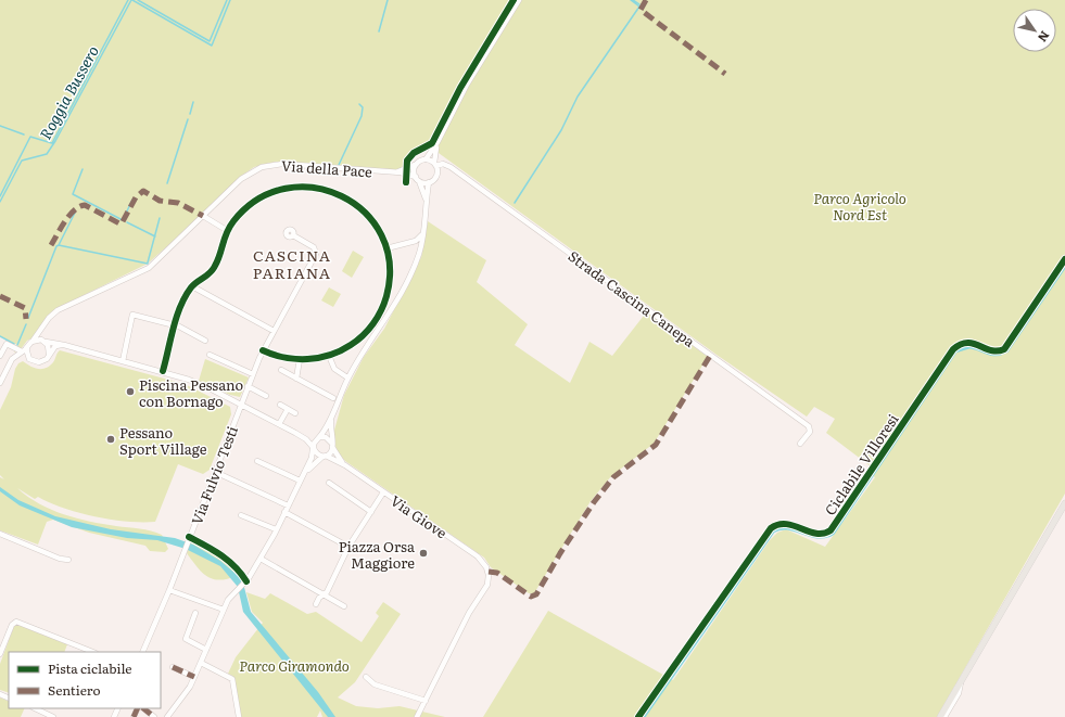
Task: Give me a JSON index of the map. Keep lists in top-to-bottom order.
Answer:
{
  "streets": {
    "street": [
      "Via della Pace",
      "Strada Cascina Canepa",
      "Via Fulvio Testi",
      "Via Giove"
    ],
    "cycle path": ["Ciclabile Villoresi"]
  },
  "crossings": [
    ["Via della Pace", "Strada Cascina Canepa"]
  ],
  "districts": ["CASCINA PARIANA"],
  "water": ["Roggia Bussero"],
  "parks": ["Parco Agricolo Nord Est", "Parco Giramondo"],
  "places": ["Piscina Pessano con Bornago", "Pessano Sport Village", "Piazza Orsa Maggiore"],
  "legend": ["Pista ciclabile", "Sentiero"],
  "north": "bottom right"
}
